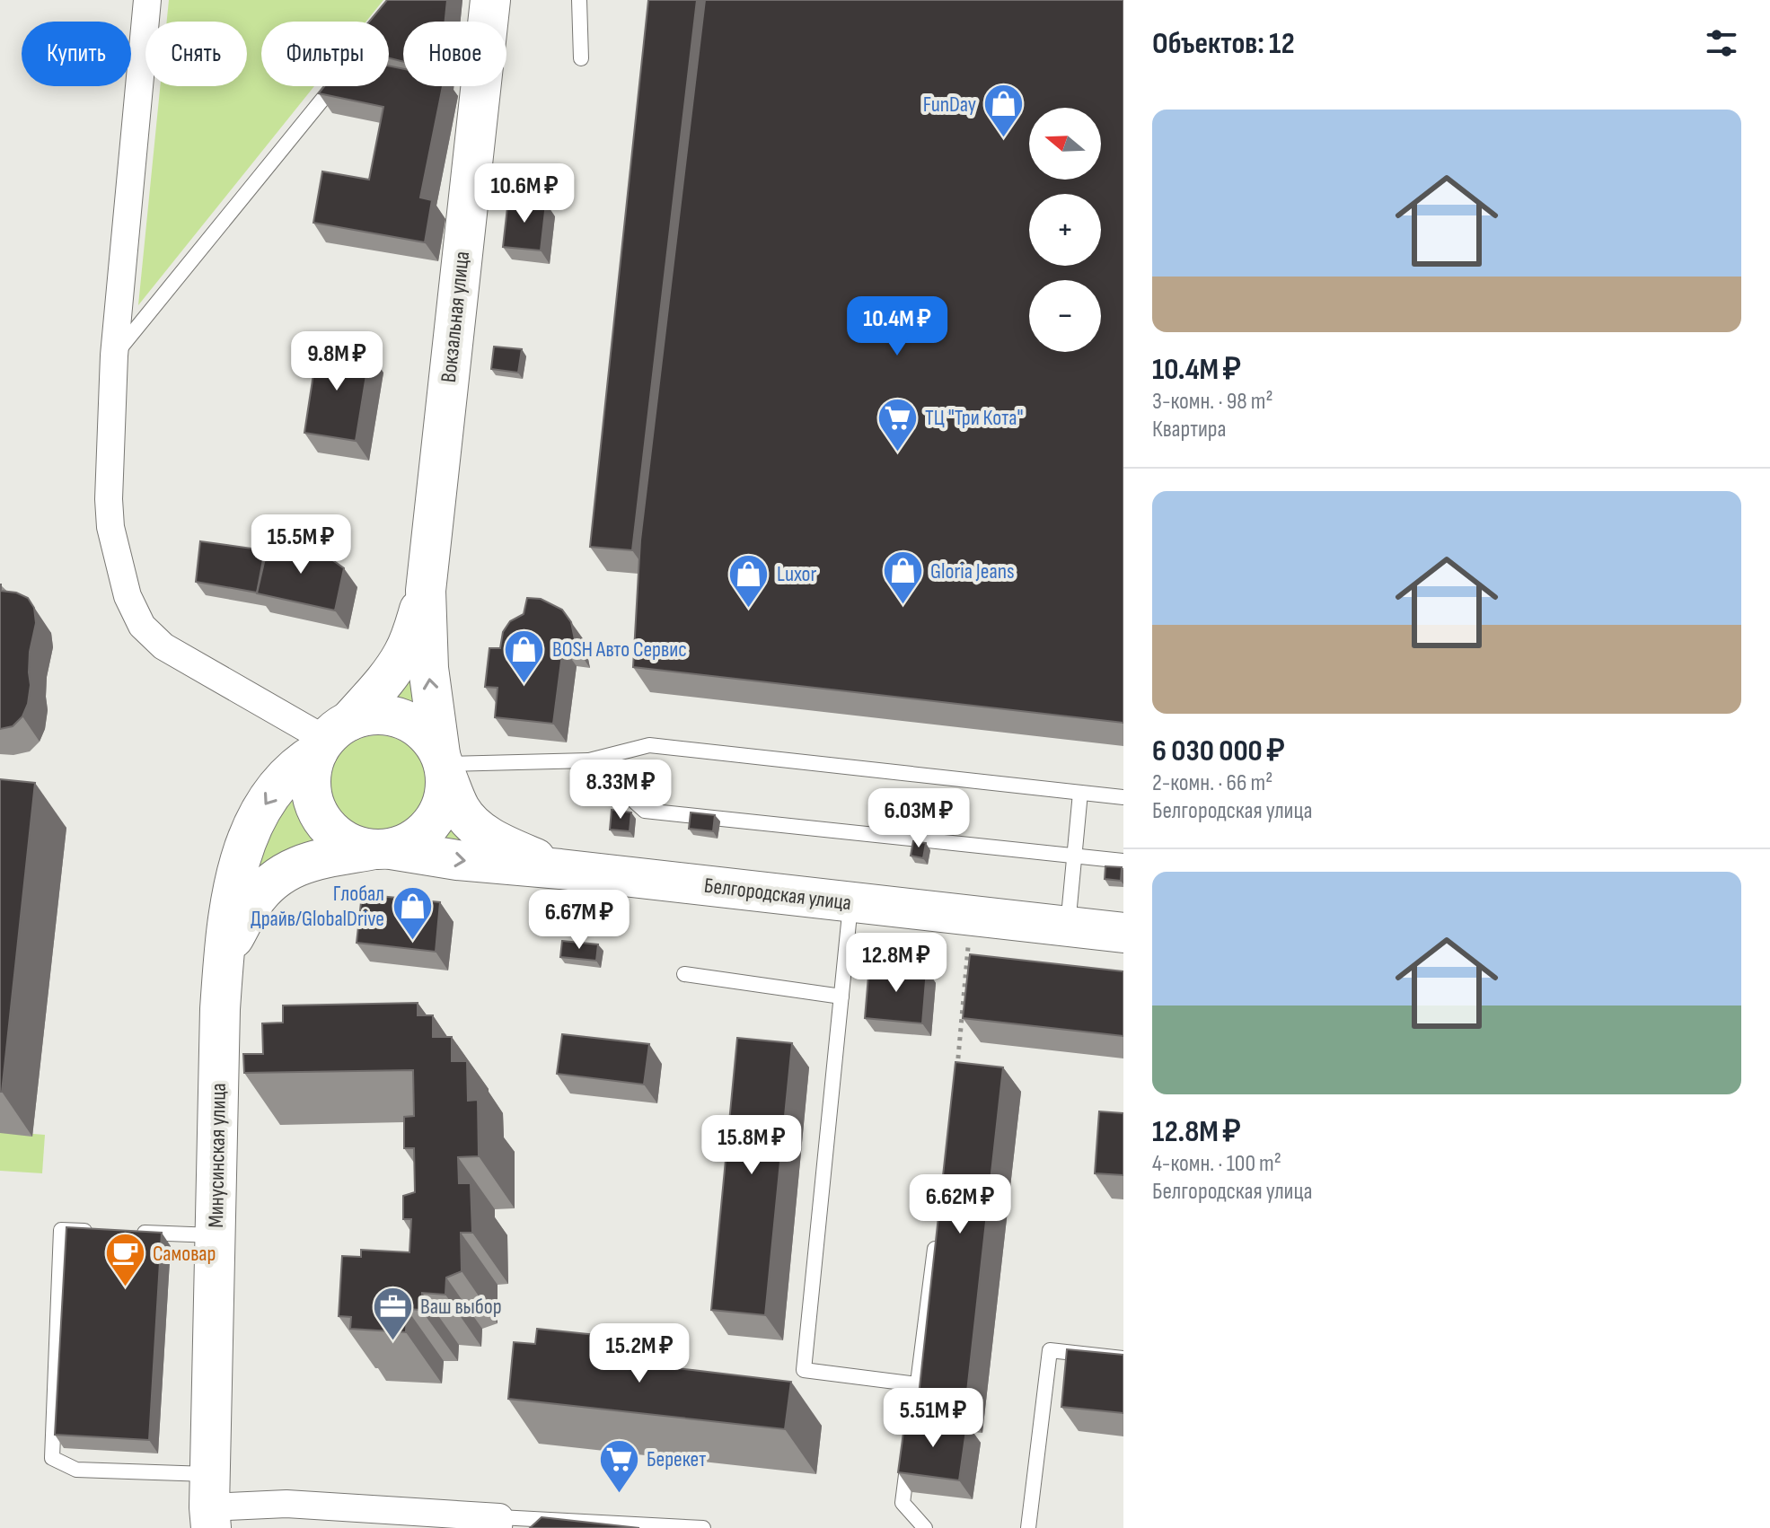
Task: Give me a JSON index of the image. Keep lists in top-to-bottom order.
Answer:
{
  "streets": {
    "main road": ["Вокзальная улица", "Белгородская улица", "Минусинская улица"]
  },
  "crossings": [
    ["Вокзальная улица", "Белгородская улица"],
    ["Вокзальная улица", "Минусинская улица"],
    ["Белгородская улица", "Минусинская улица"]
  ],
  "places": {
    "shop": [
      "FunDay",
      "Gloria Jeans",
      "Luxor",
      "BOSH Авто Сервис",
      "Глобал Драйв/GlobalDrive"
    ],
    "supermarket": ["ТЦ \"Три Кота\"", "Берекет"],
    "cafe": ["Самовар"],
    "office": ["Ваш выбор"]
  },
  "north": "left",
  "page": {
    "heading": "Объектов: 12",
    "chip": [
      "Купить",
      "Снять",
      "Фильтры",
      "Новое"
    ],
    "list": [
      {
        "name": "10.4M ₽",
        "note": "3-комн. · 98 m² · Квартира"
      },
      {
        "name": "6 030 000 ₽",
        "note": "2-комн. · 66 m² · Белгородская улица"
      },
      {
        "name": "12.8M ₽",
        "note": "4-комн. · 100 m² · Белгородская улица"
      }
    ],
    "map_buttons": ["+", "−"],
    "price": [
      "10.6M ₽",
      "10.4M ₽",
      "9.8M ₽",
      "15.5M ₽",
      "8.33M ₽",
      "6.03M ₽",
      "6.67M ₽",
      "12.8M ₽",
      "15.8M ₽",
      "6.62M ₽",
      "15.2M ₽",
      "5.51M ₽"
    ]
  }
}
